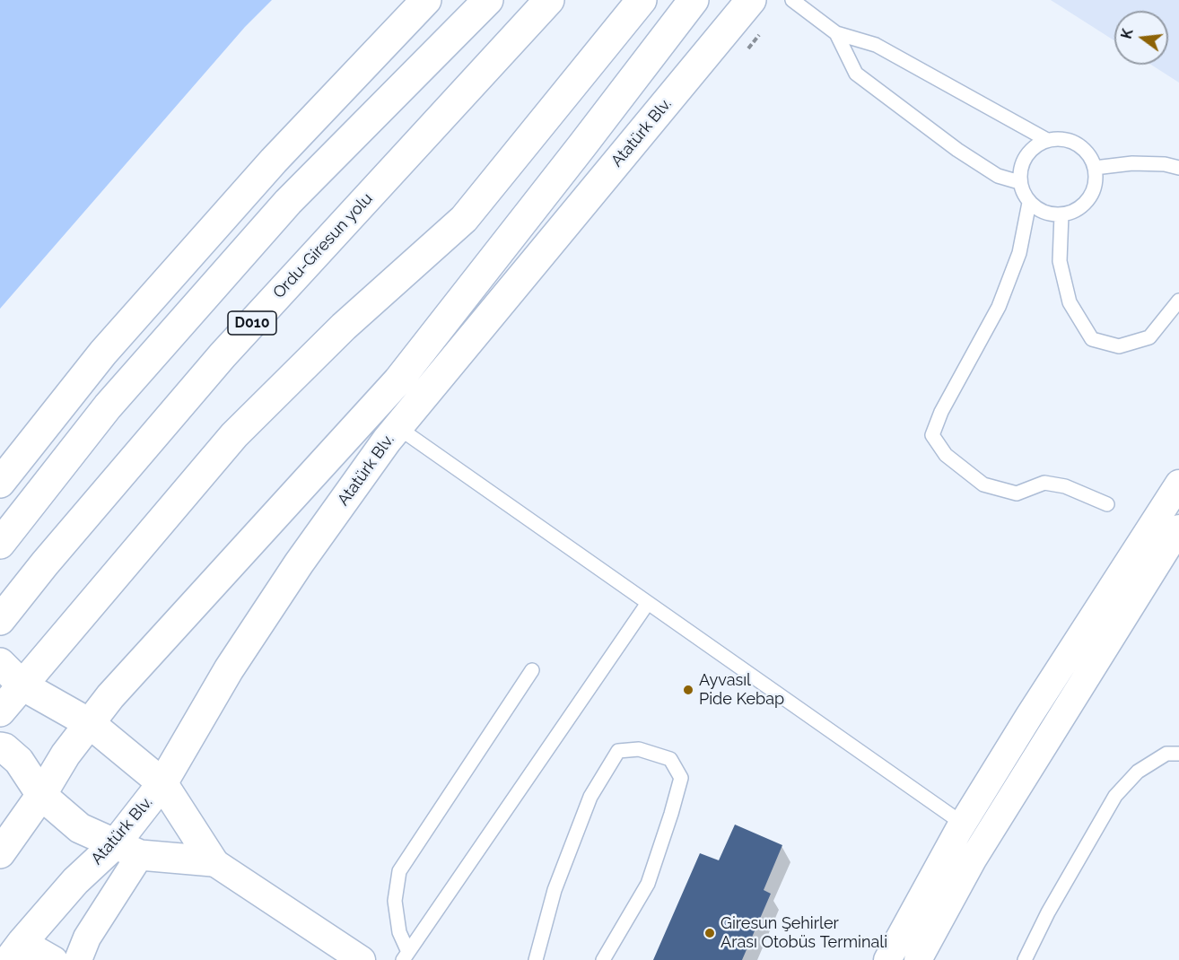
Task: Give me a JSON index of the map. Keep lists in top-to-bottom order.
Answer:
{
  "streets": {
    "main road": ["Atatürk Blv.", "Ordu-Giresun yolu", "D010"]
  },
  "places": ["Ayvasıl Pide Kebap", "Giresun Şehirler Arası Otobüs Terminali"],
  "north": "left"
}
